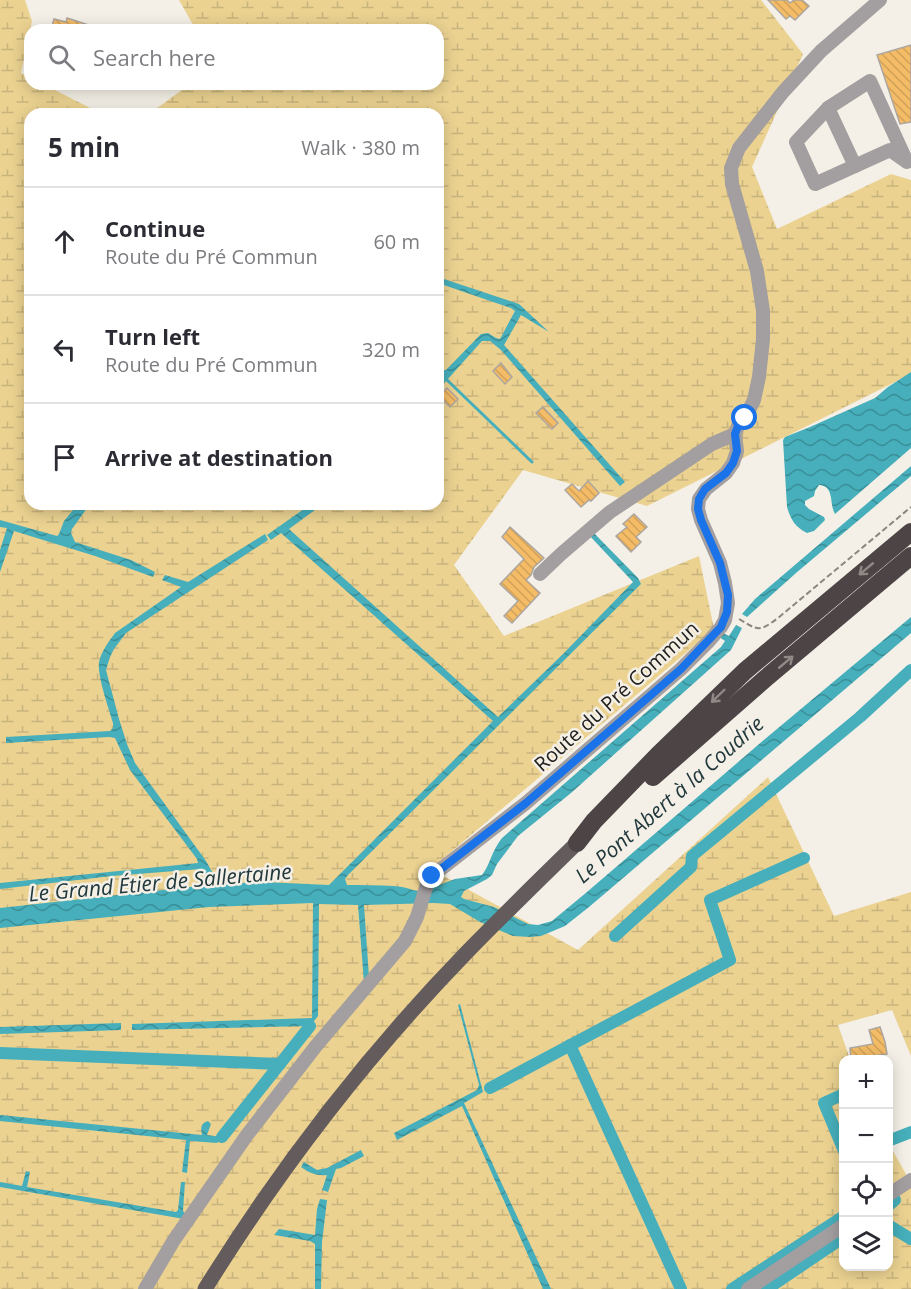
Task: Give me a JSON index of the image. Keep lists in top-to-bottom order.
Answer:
{
  "streets": {
    "street": ["Route du Pré Commun"]
  },
  "water": ["Le Pont Abert à la Coudrie", "Le Grand Étier de Sallertaine"],
  "page": {
    "search": "Search here",
    "heading": ["5 min", "Walk · 380 m"],
    "list": [
      ["Continue", "Route du Pré Commun", "60 m"],
      ["Turn left", "Route du Pré Commun", "320 m"],
      "Arrive at destination"
    ],
    "map_buttons": ["+", "−"]
  }
}
